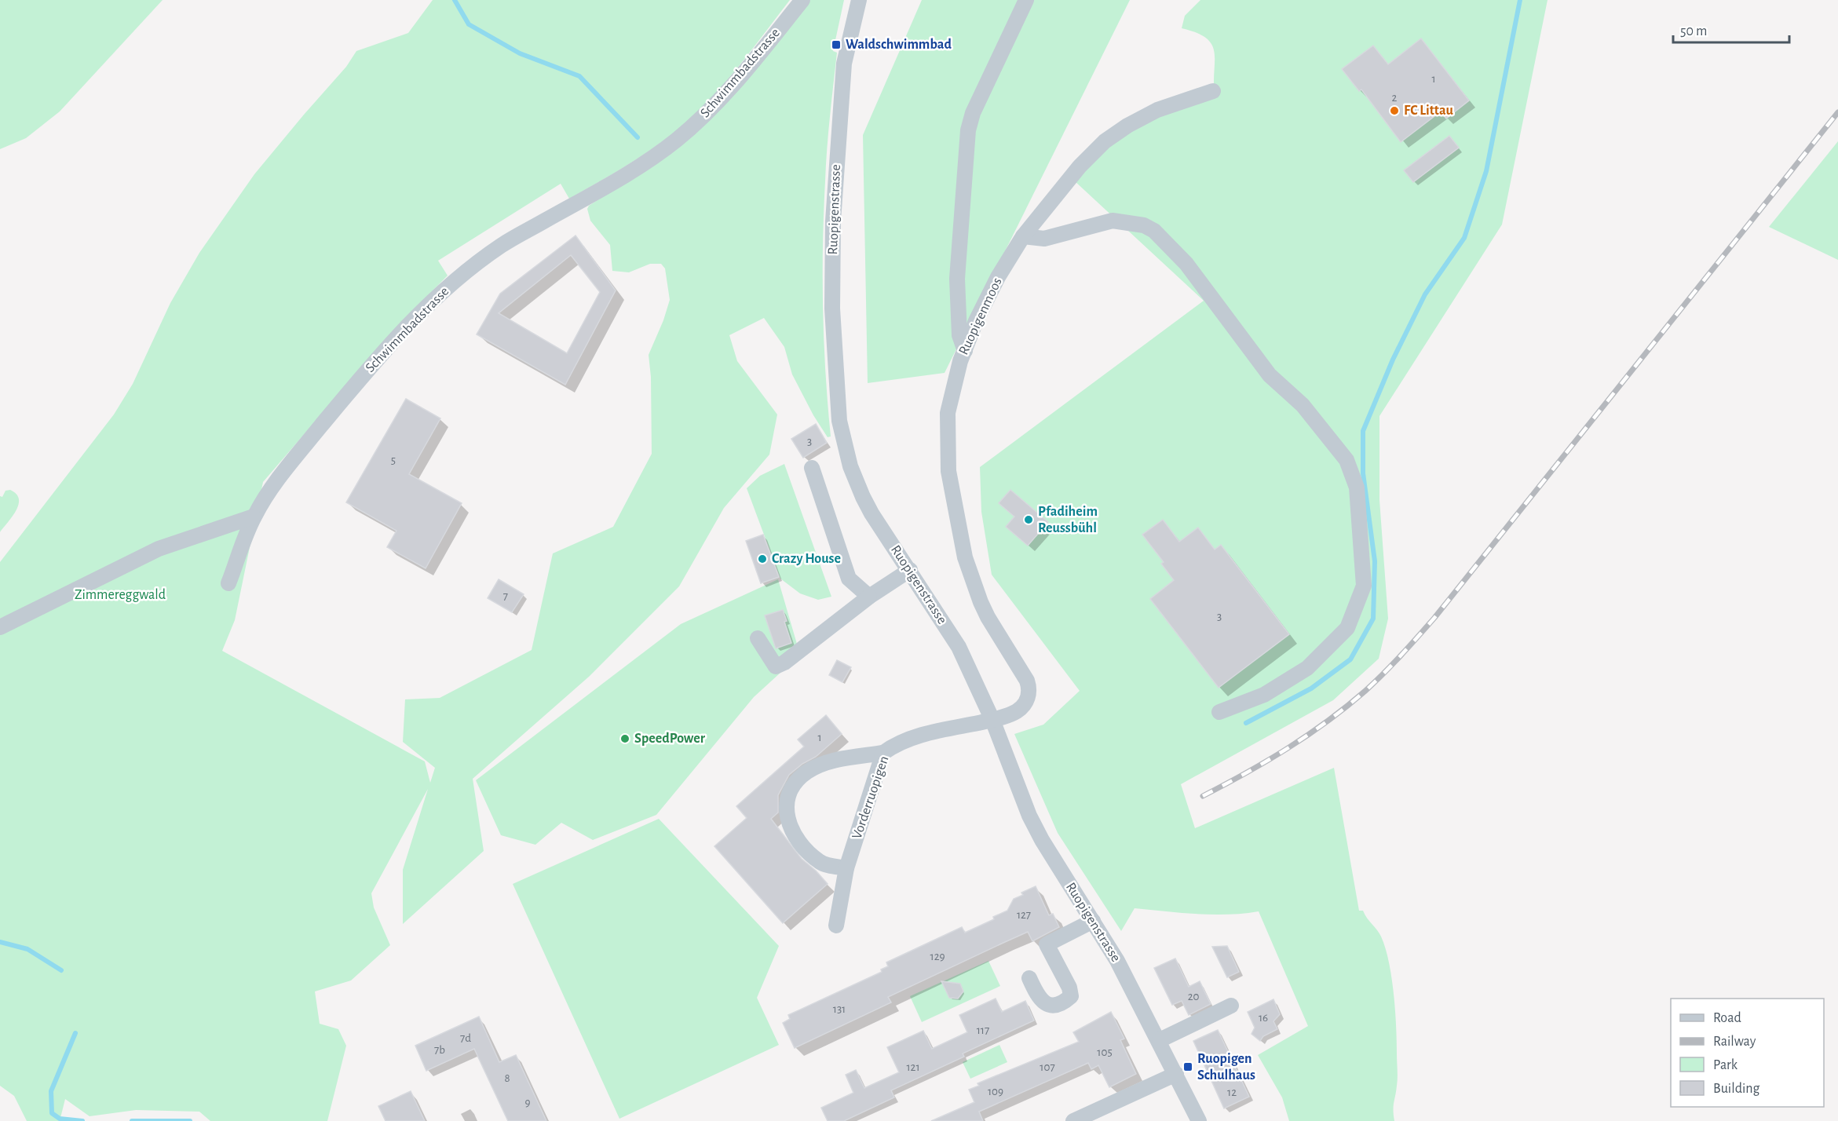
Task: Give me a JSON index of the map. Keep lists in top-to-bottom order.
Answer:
{
  "streets": {
    "street": [
      "Schwimmbadstrasse",
      "Ruopigenstrasse",
      "Ruopigenmoos",
      "Vorderruopigen"
    ]
  },
  "crossings": [
    ["Ruopigenstrasse", "Ruopigenmoos"],
    ["Ruopigenstrasse", "Vorderruopigen"],
    ["Ruopigenmoos", "Vorderruopigen"]
  ],
  "parks": ["Zimmereggwald"],
  "places": {
    "transit": ["Waldschwimmbad", "Ruopigen Schulhaus"],
    "other": [
      "FC Littau",
      "Pfadiheim Reussbühl",
      "Crazy House",
      "SpeedPower"
    ]
  },
  "house_numbers": [
    "1",
    "2",
    "3",
    "5",
    "7",
    "3",
    "1",
    "127",
    "129",
    "20",
    "131",
    "16",
    "117",
    "7d",
    "7b",
    "105",
    "121",
    "107",
    "8",
    "109",
    "12",
    "9"
  ],
  "legend": [
    "Road",
    "Railway",
    "Park",
    "Building"
  ],
  "scale_bar": "50 m"
}
